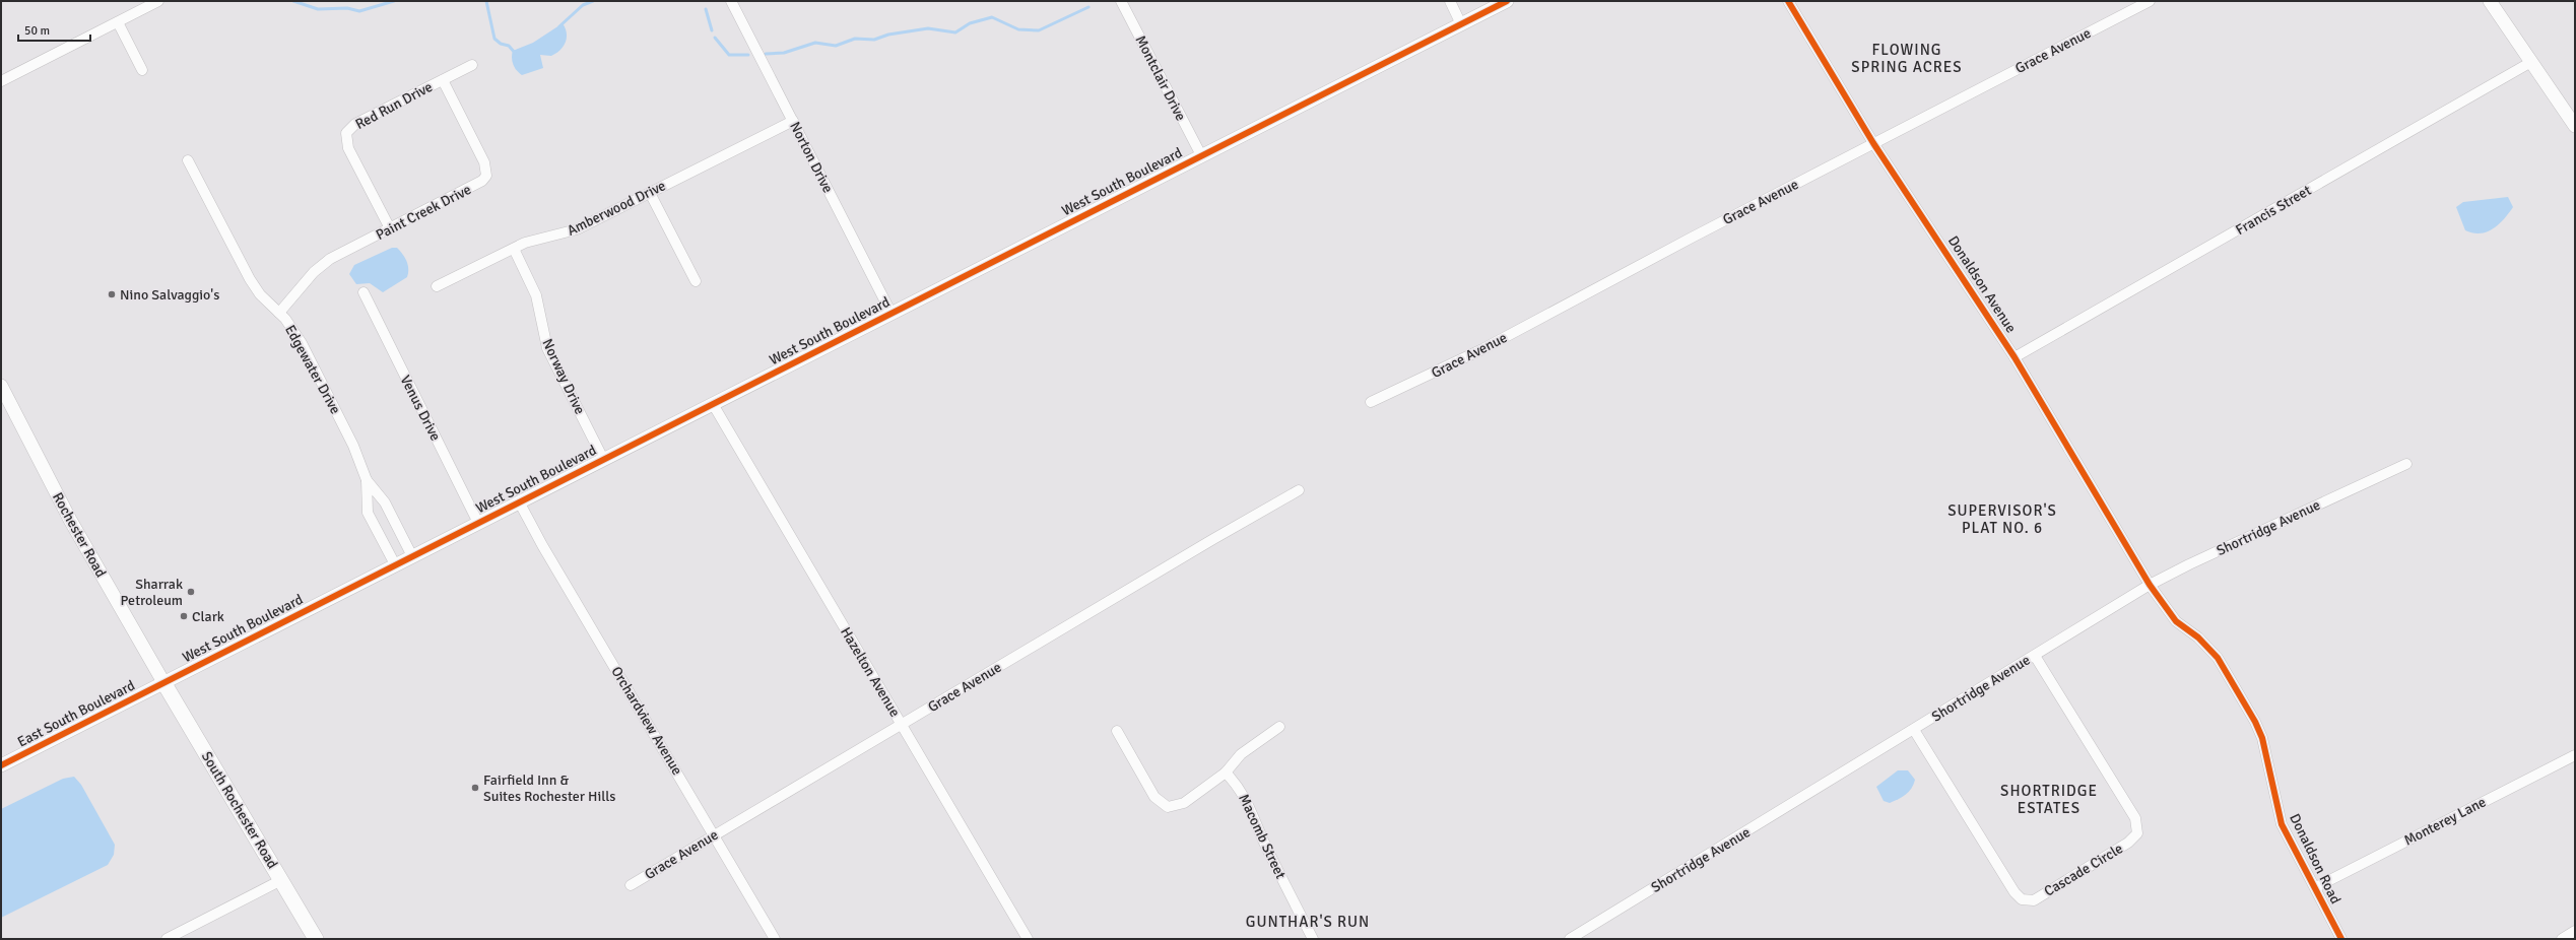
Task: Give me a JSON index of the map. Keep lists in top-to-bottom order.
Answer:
{
  "streets": {
    "main road": ["South Rochester Road"],
    "street": [
      "Grace Avenue",
      "Montclair Drive",
      "Red Run Drive",
      "Norton Drive",
      "West South Boulevard",
      "Amberwood Drive",
      "Francis Street",
      "Paint Creek Drive",
      "Donaldson Avenue",
      "Edgewater Drive",
      "Norway Drive",
      "Venus Drive",
      "Shortridge Avenue",
      "Rochester Road",
      "Hazelton Avenue",
      "East South Boulevard",
      "Orchardview Avenue",
      "Monterey Lane",
      "Macomb Street",
      "Donaldson Road",
      "Cascade Circle"
    ]
  },
  "crossings": [
    ["Grace Avenue", "Donaldson Avenue"],
    ["Grace Avenue", "Hazelton Avenue"],
    ["Grace Avenue", "Orchardview Avenue"],
    ["Montclair Drive", "West South Boulevard"],
    ["Red Run Drive", "Paint Creek Drive"],
    ["Norton Drive", "West South Boulevard"],
    ["Norton Drive", "Amberwood Drive"],
    ["West South Boulevard", "Edgewater Drive"],
    ["West South Boulevard", "Norway Drive"],
    ["West South Boulevard", "Venus Drive"],
    ["West South Boulevard", "Rochester Road"],
    ["West South Boulevard", "Hazelton Avenue"],
    ["West South Boulevard", "East South Boulevard"],
    ["West South Boulevard", "Orchardview Avenue"],
    ["West South Boulevard", "South Rochester Road"],
    ["Amberwood Drive", "Norway Drive"],
    ["Francis Street", "Donaldson Avenue"],
    ["Paint Creek Drive", "Edgewater Drive"],
    ["Donaldson Avenue", "Shortridge Avenue"],
    ["Donaldson Avenue", "Donaldson Road"],
    ["Shortridge Avenue", "Donaldson Road"],
    ["Shortridge Avenue", "Cascade Circle"],
    ["Rochester Road", "East South Boulevard"],
    ["Rochester Road", "South Rochester Road"],
    ["East South Boulevard", "South Rochester Road"],
    ["Monterey Lane", "Donaldson Road"]
  ],
  "districts": [
    "FLOWING SPRING ACRES",
    "SUPERVISOR'S PLAT NO. 6",
    "SHORTRIDGE ESTATES",
    "GUNTHAR'S RUN"
  ],
  "places": [
    "Nino Salvaggio's",
    "Sharrak Petroleum",
    "Clark",
    "Fairfield Inn & Suites Rochester Hills"
  ],
  "scale_bar": "50 m"
}
